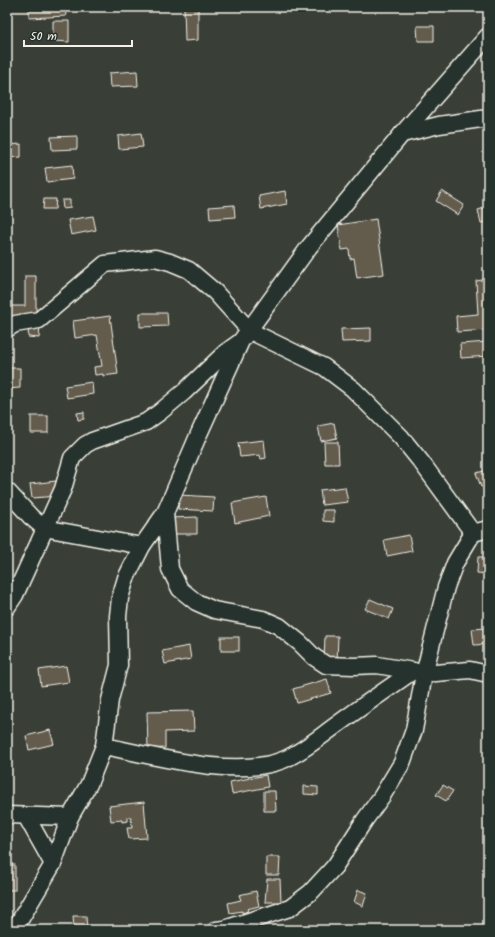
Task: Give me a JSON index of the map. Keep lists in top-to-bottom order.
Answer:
{
  "scale_bar": "50 m"
}
